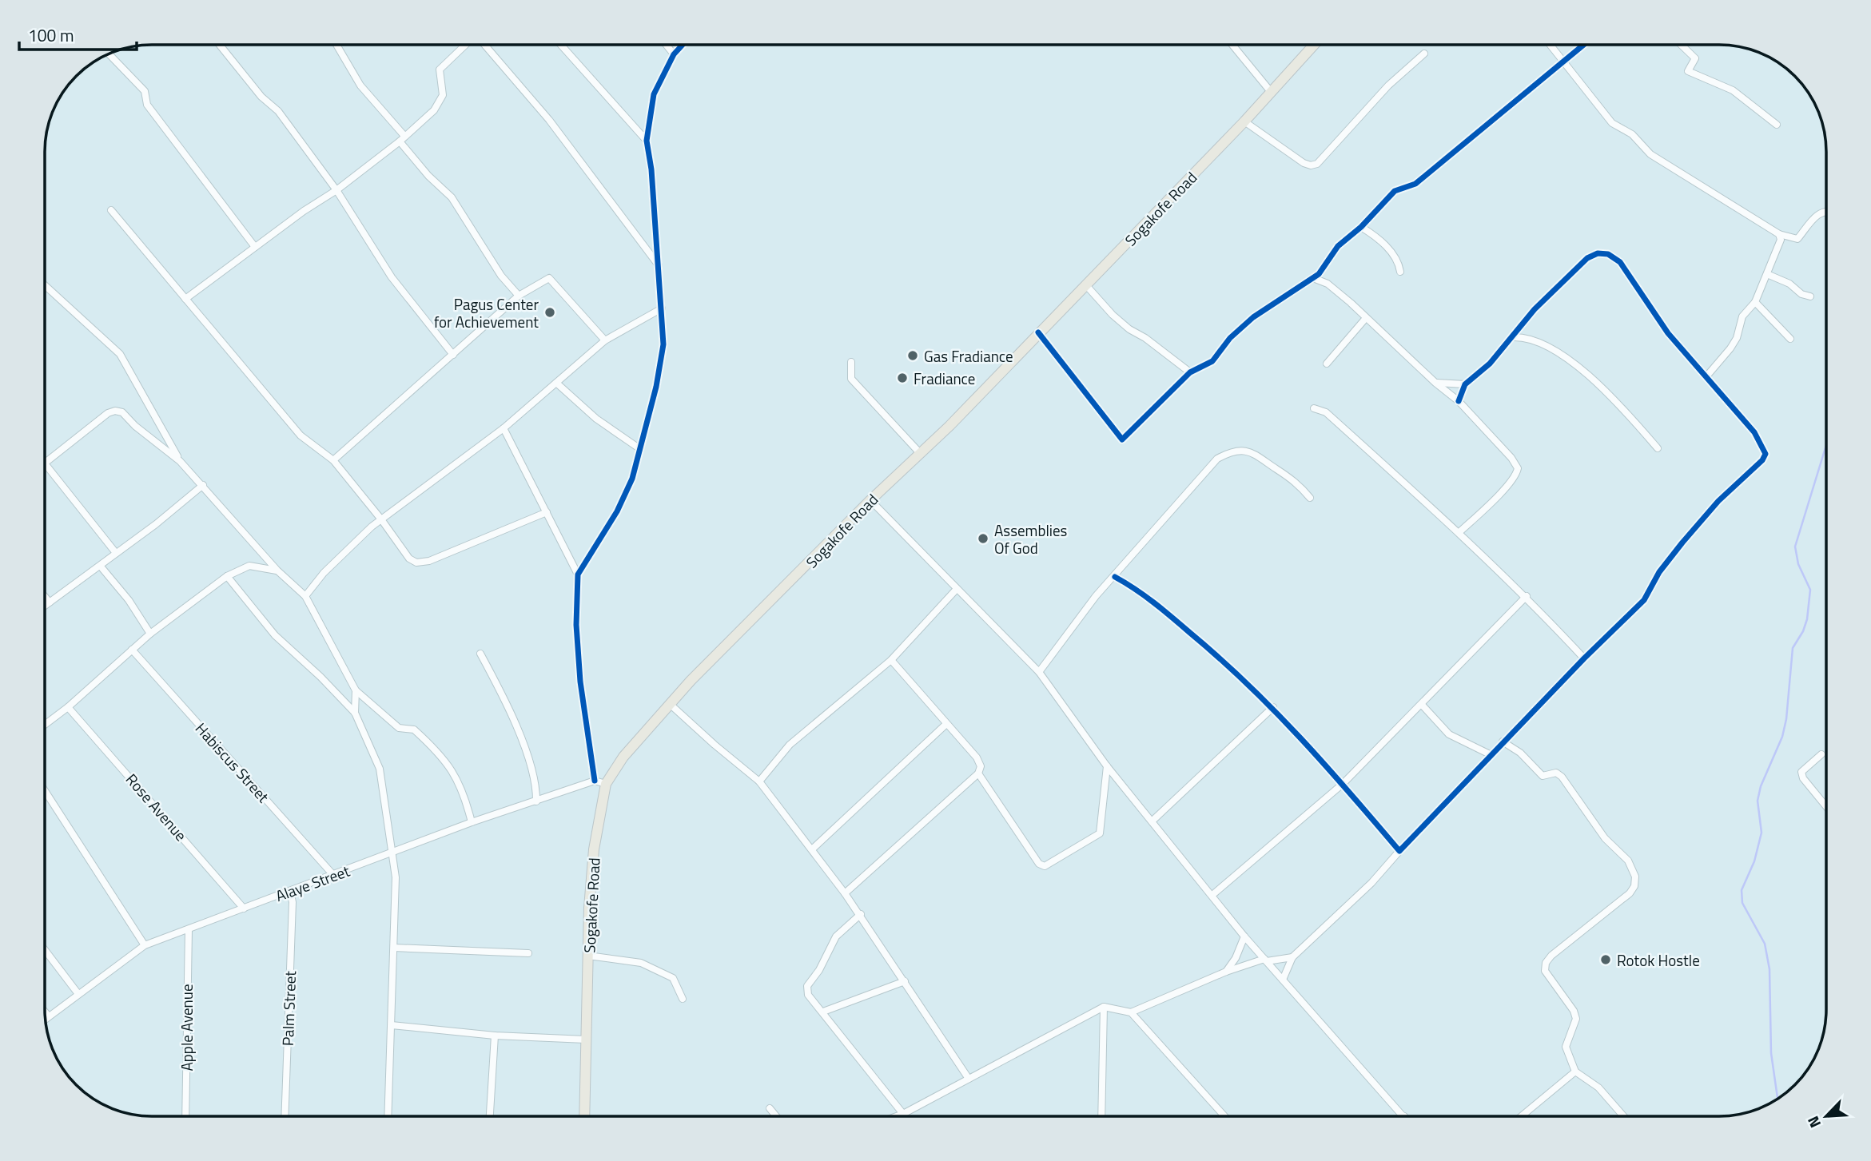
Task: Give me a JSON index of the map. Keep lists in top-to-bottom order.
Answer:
{
  "streets": {
    "main road": ["Sogakofe Road"],
    "street": [
      "Habiscus Street",
      "Rose Avenue",
      "Alaye Street",
      "Palm Street",
      "Apple Avenue"
    ]
  },
  "crossings": [
    ["Habiscus Street", "Alaye Street"],
    ["Rose Avenue", "Alaye Street"],
    ["Alaye Street", "Palm Street"],
    ["Alaye Street", "Apple Avenue"]
  ],
  "places": [
    "Pagus Center for Achievement",
    "Gas Fradiance",
    "Fradiance",
    "Assemblies Of God",
    "Rotok Hostle"
  ],
  "scale_bar": "100 m",
  "north": "bottom left"
}
